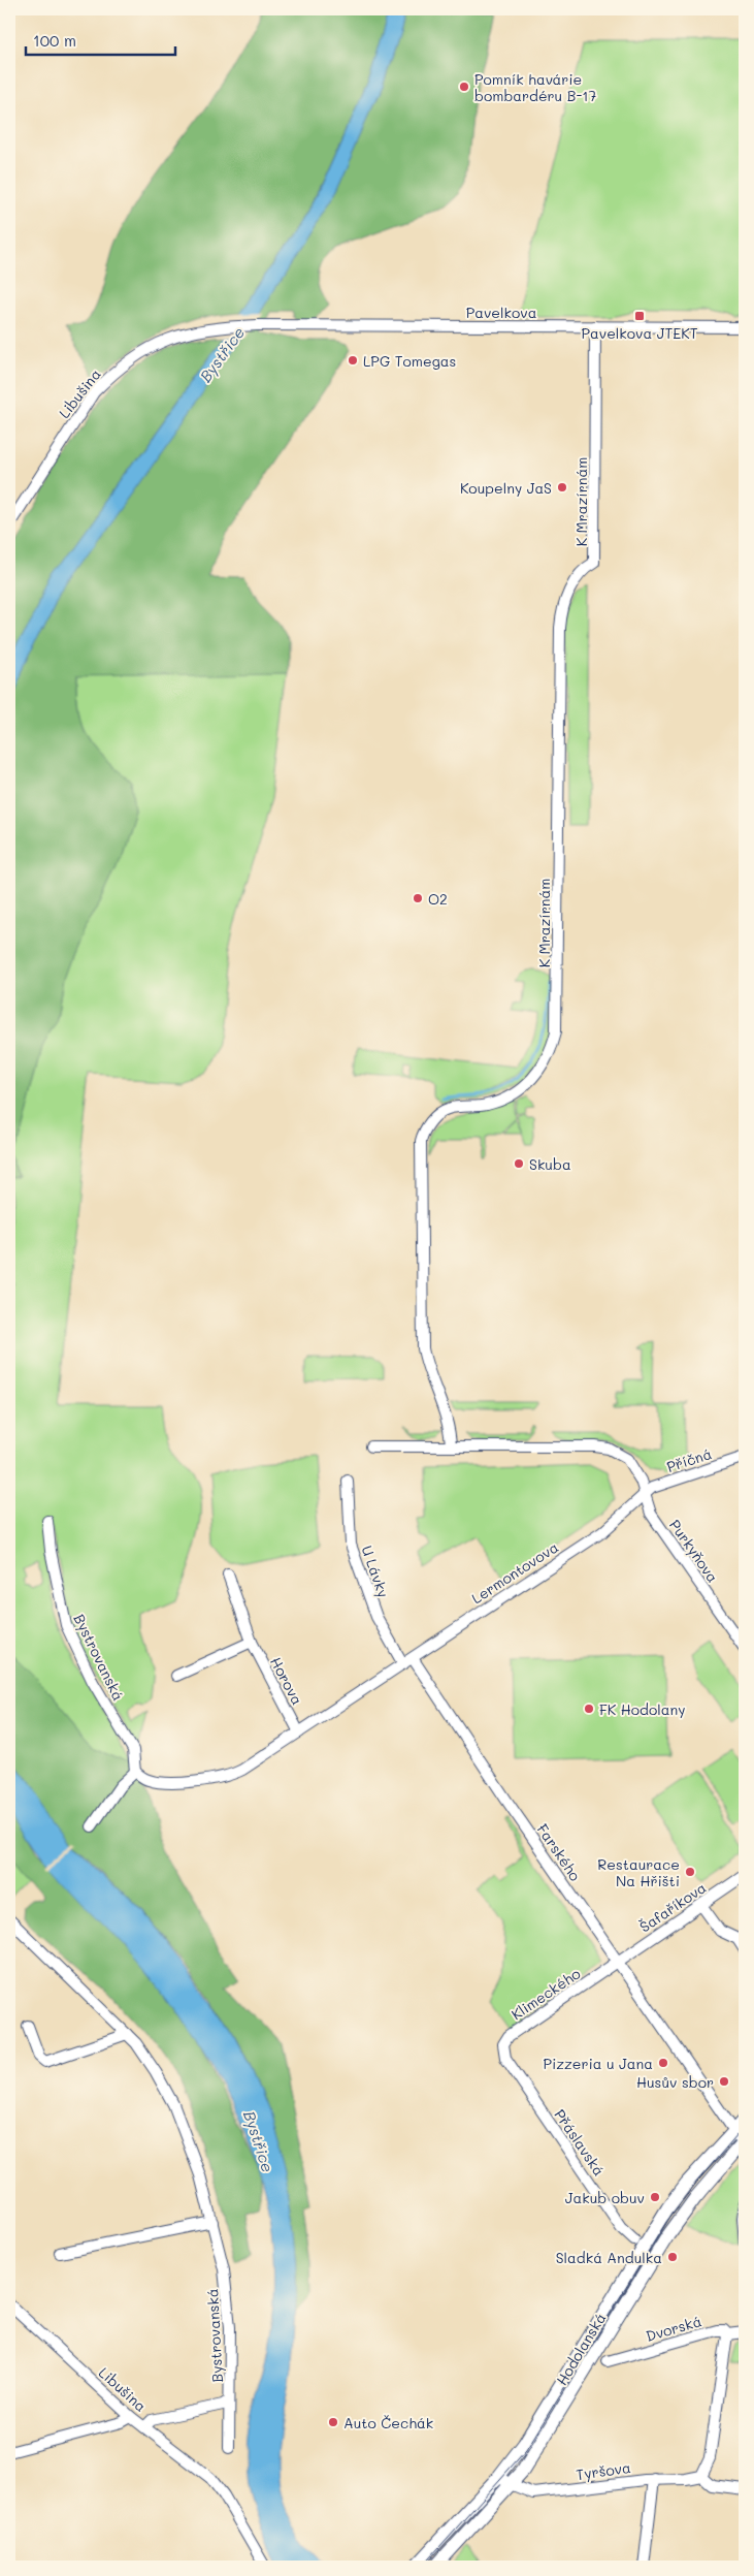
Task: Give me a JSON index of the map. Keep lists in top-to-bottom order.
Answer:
{
  "streets": {
    "main road": ["Hodolanská"],
    "street": [
      "Pavelkova",
      "Libušina",
      "K Mrazírnám",
      "Příčná",
      "Purkyňova",
      "U Lávky",
      "Lermontovova",
      "Bystrovanská",
      "Horova",
      "Farského",
      "Šafaříkova",
      "Klimeckého",
      "Přáslavská",
      "Dvorská",
      "Tyršova"
    ]
  },
  "crossings": [
    ["Pavelkova", "Libušina"],
    ["Pavelkova", "K Mrazírnám"],
    ["Příčná", "Purkyňova"],
    ["Příčná", "Lermontovova"],
    ["Purkyňova", "Lermontovova"],
    ["U Lávky", "Lermontovova"],
    ["U Lávky", "Farského"],
    ["Lermontovova", "Bystrovanská"],
    ["Lermontovova", "Horova"],
    ["Lermontovova", "Farského"],
    ["Farského", "Šafaříkova"],
    ["Farského", "Klimeckého"],
    ["Farského", "Hodolanská"],
    ["Šafaříkova", "Klimeckého"],
    ["Klimeckého", "Přáslavská"],
    ["Hodolanská", "Tyršova"]
  ],
  "water": ["Bystřice"],
  "places": {
    "other": [
      "Pomník havárie bombardéru B-17",
      "LPG Tomegas",
      "Koupelny JaS",
      "O2",
      "Skuba",
      "FK Hodolany",
      "Restaurace Na Hřišti",
      "Pizzeria u Jana",
      "Husův sbor",
      "Jakub obuv",
      "Sladká Andulka",
      "Auto Čechák"
    ],
    "transit": ["Pavelkova JTEKT"]
  },
  "scale_bar": "100 m"
}
